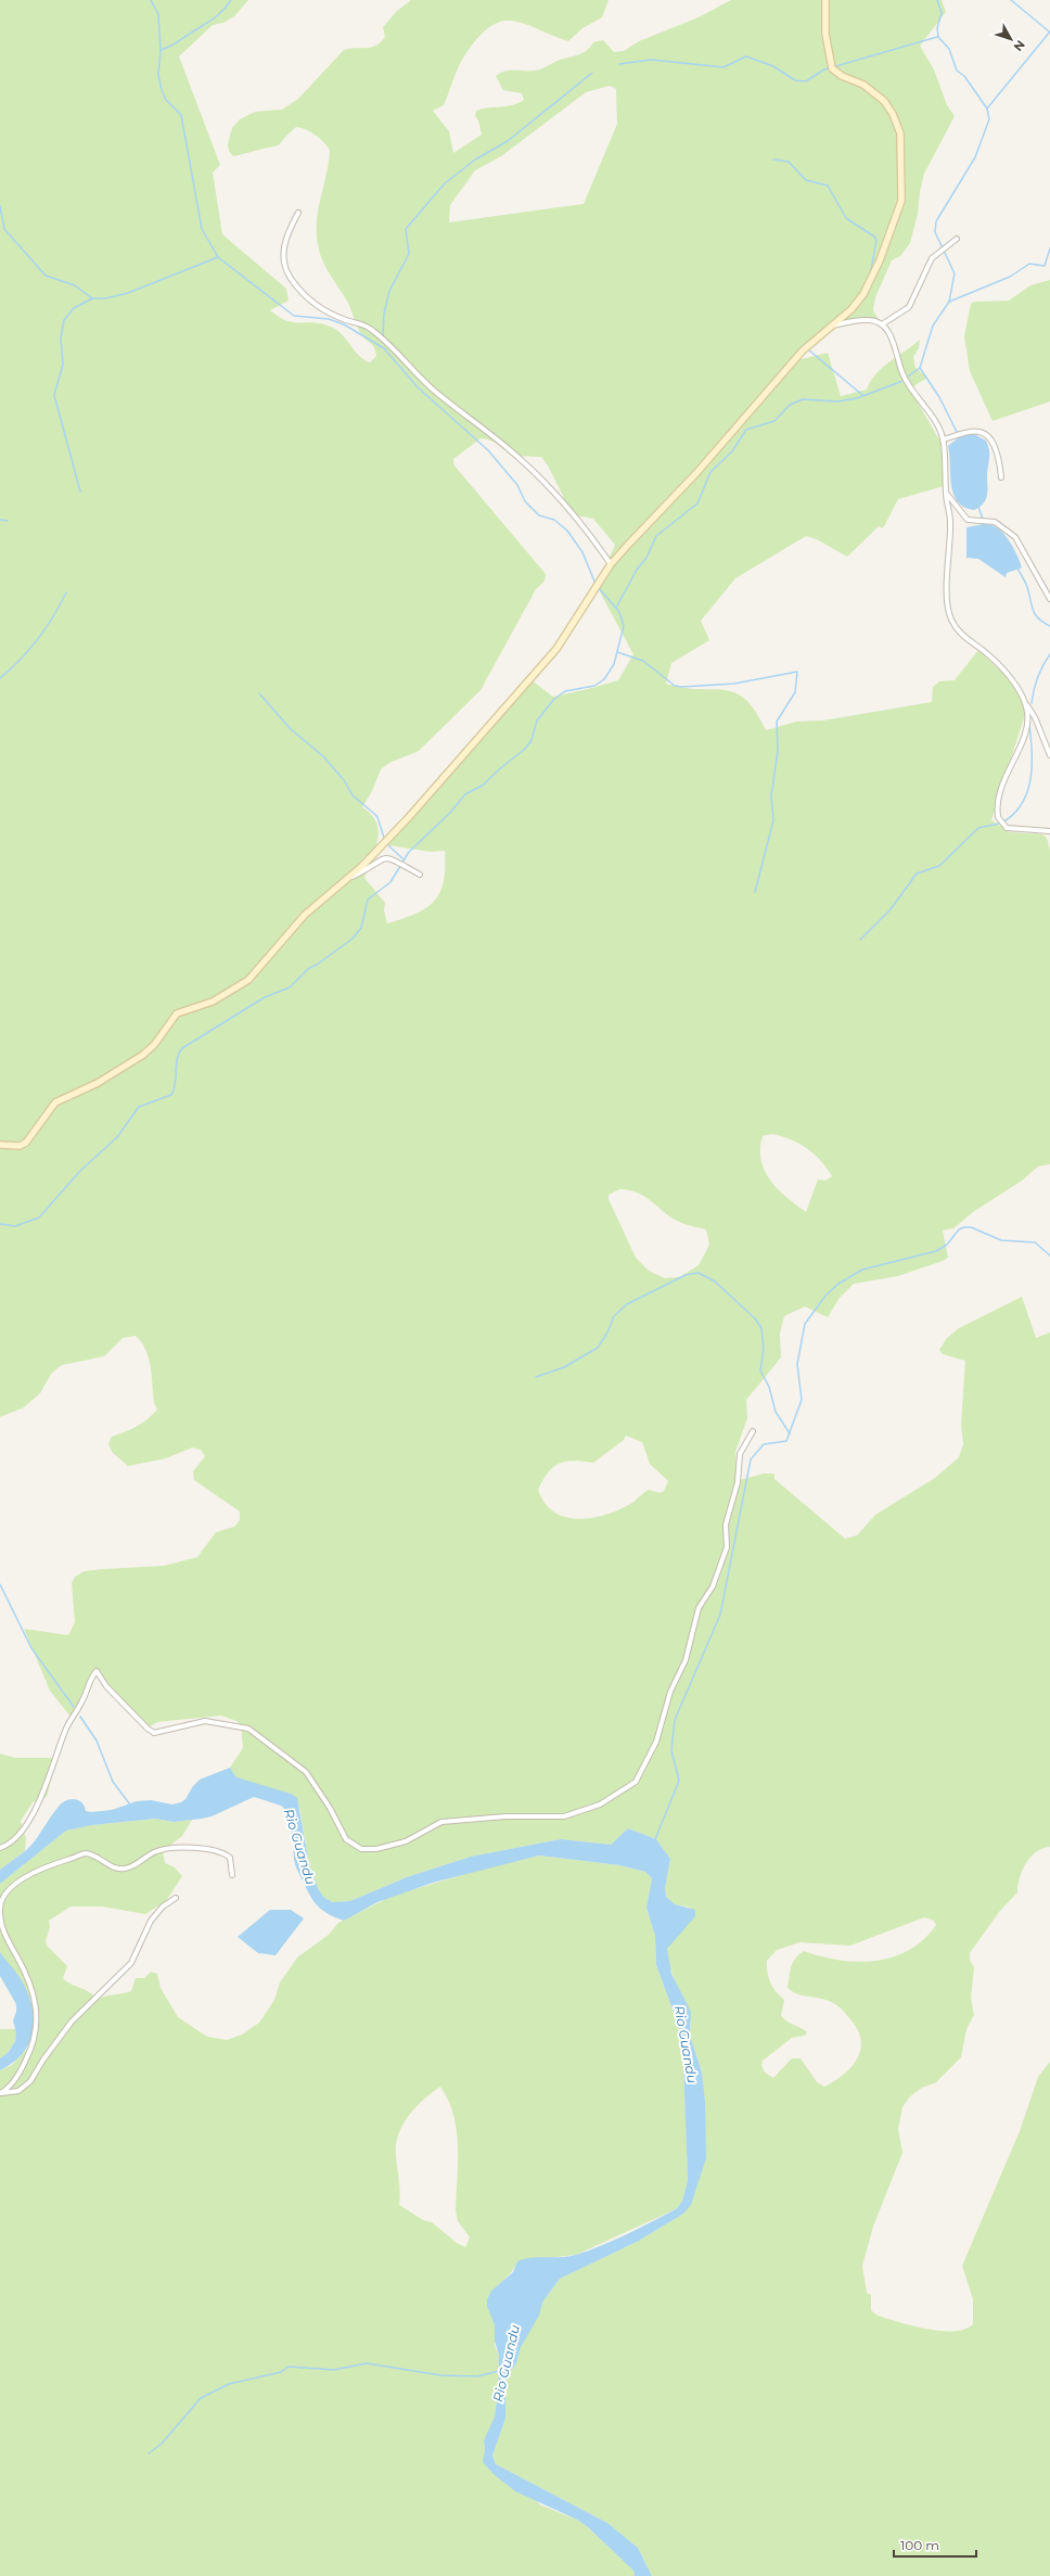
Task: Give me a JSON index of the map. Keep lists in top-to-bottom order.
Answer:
{
  "water": ["Rio Guandu"],
  "scale_bar": "100 m",
  "north": "bottom right"
}
